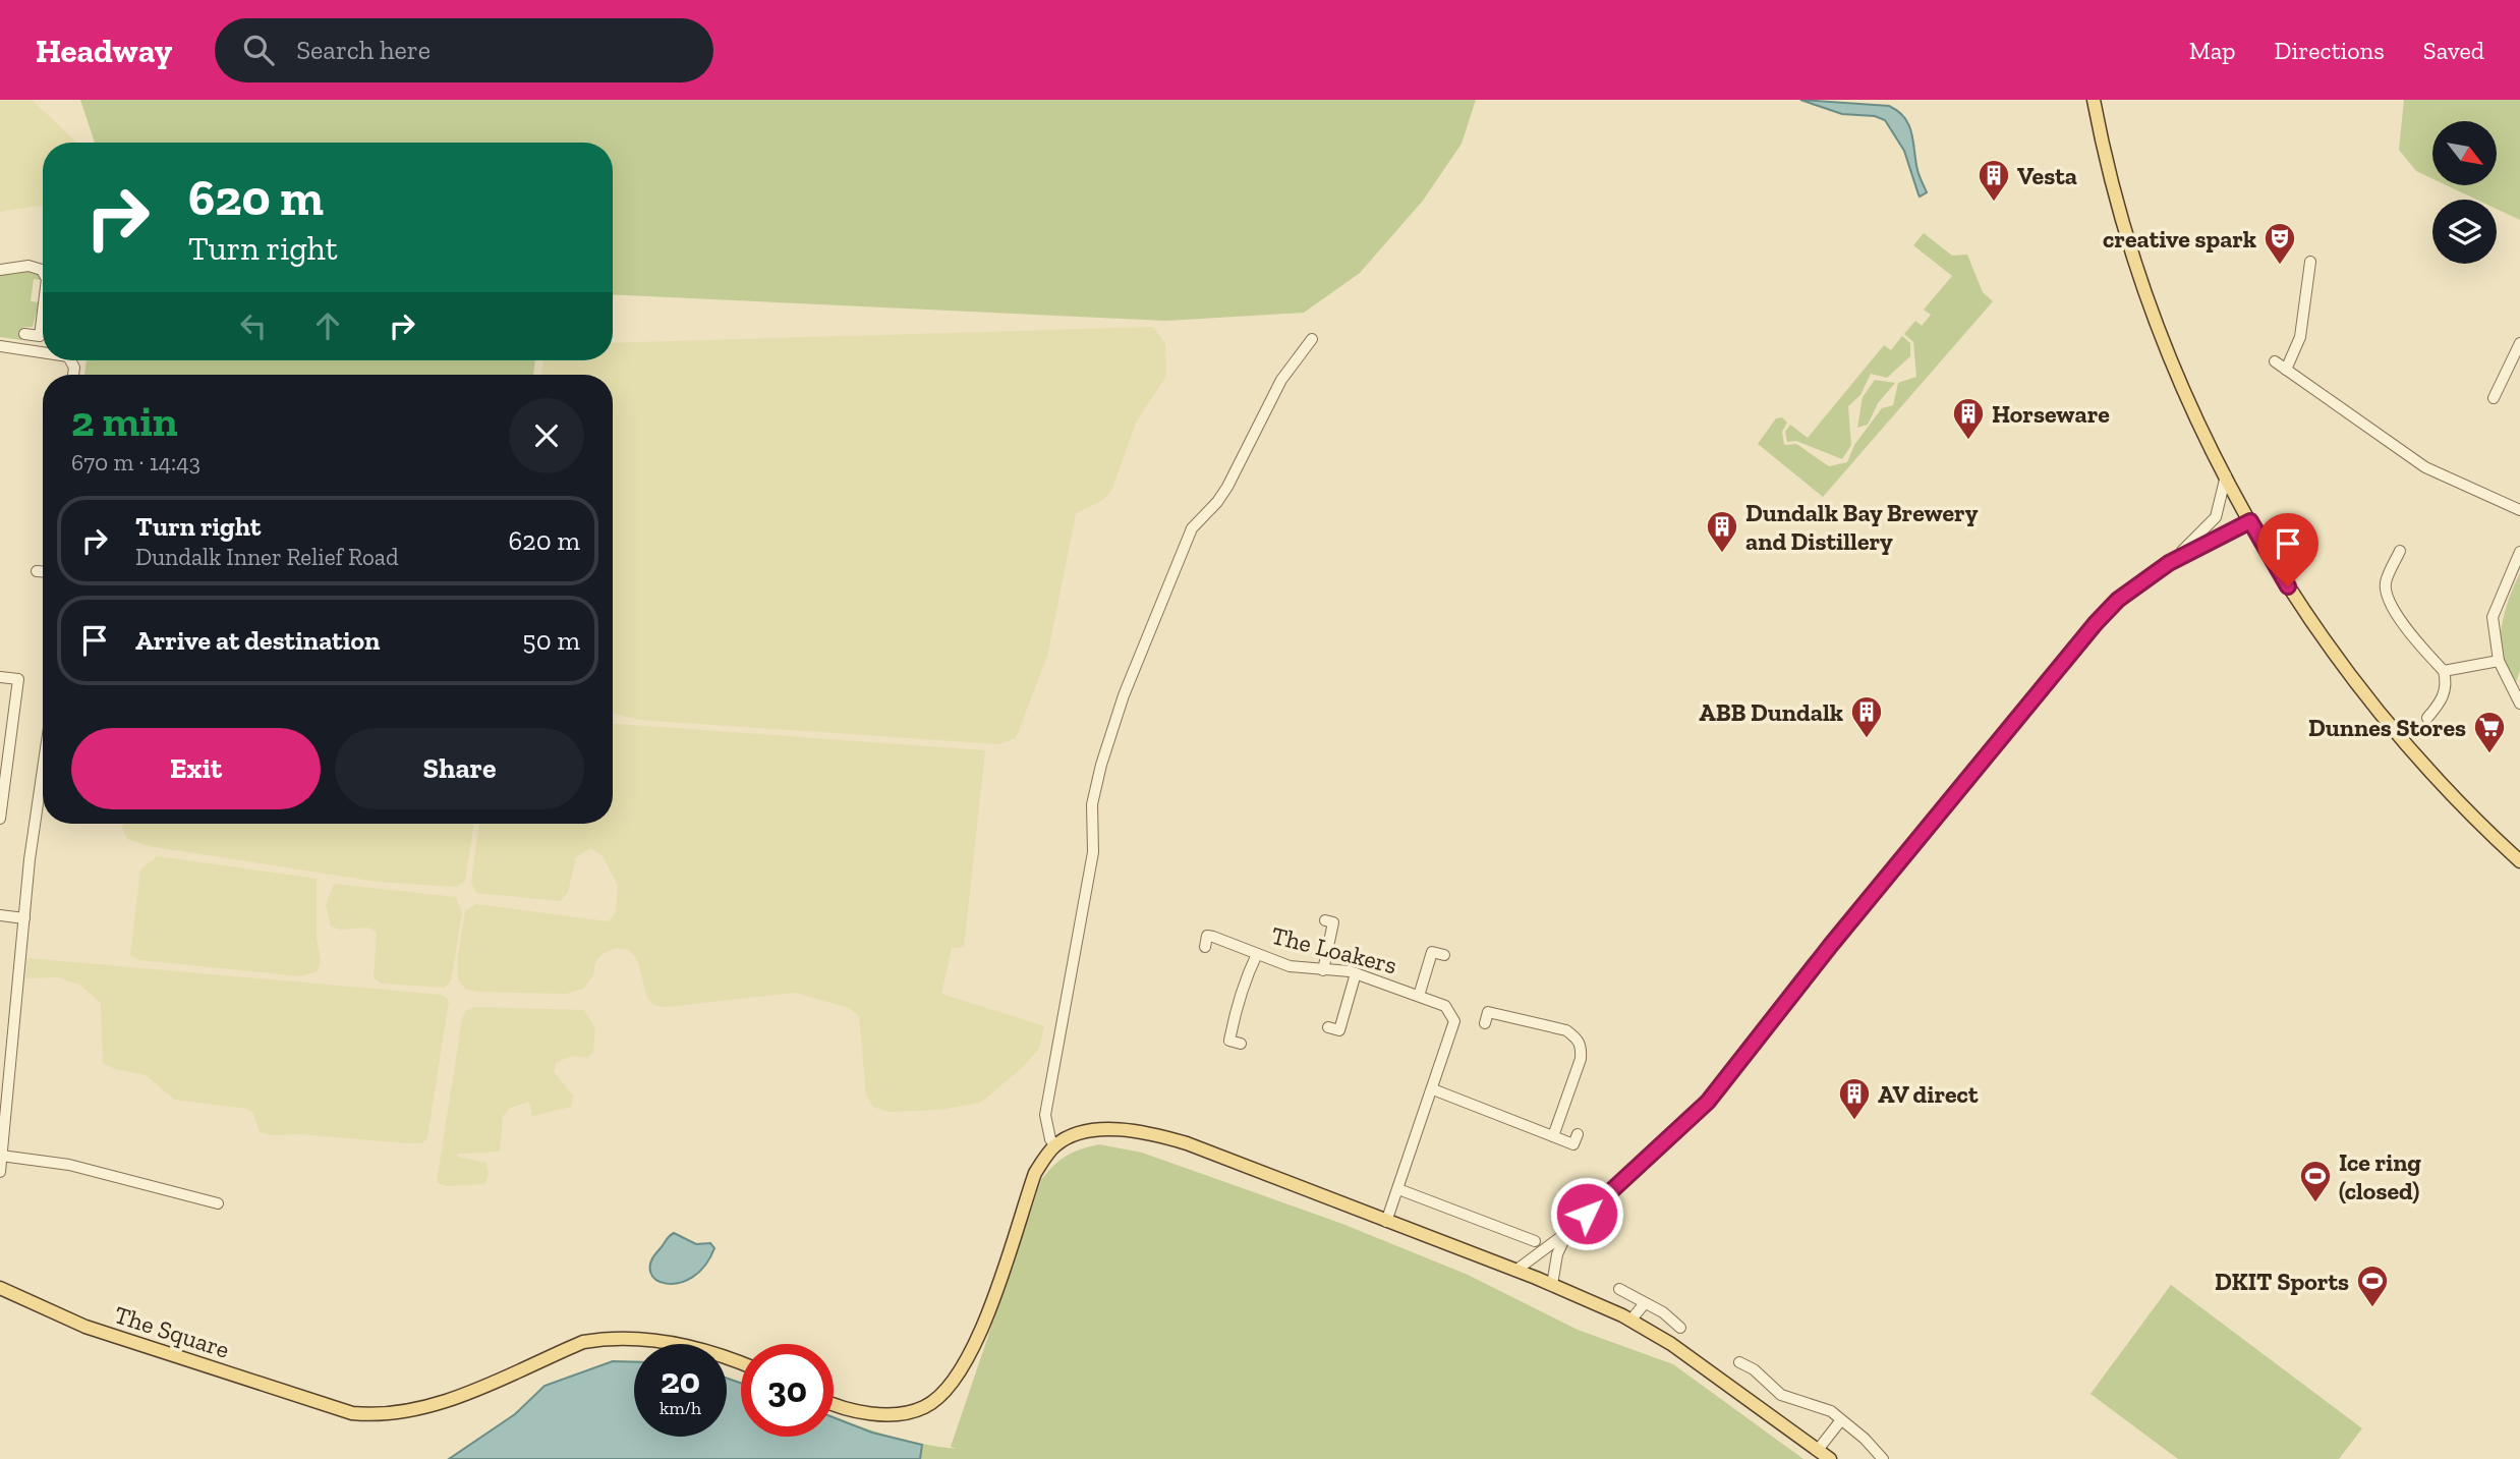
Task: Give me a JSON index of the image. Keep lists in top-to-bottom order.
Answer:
{
  "streets": {
    "main road": ["The Square"],
    "street": ["The Loakers"]
  },
  "places": {
    "building": [
      "Vesta",
      "Horseware",
      "Dundalk Bay Brewery and Distillery",
      "ABB Dundalk",
      "AV direct"
    ],
    "theatre": ["creative spark"],
    "supermarket": ["Dunnes Stores"],
    "sports": ["Ice ring (closed)", "DKIT Sports"]
  },
  "north": "bottom right",
  "page": {
    "header": "Headway",
    "search": "Search here",
    "nav": ["Map", "Directions", "Saved"],
    "turn": ["620 m", "Turn right"],
    "heading": ["2 min", "670 m · 14:43"],
    "list": [
      {
        "name": "Turn right",
        "note": "Dundalk Inner Relief Road",
        "value": "620 m"
      },
      {
        "name": "Arrive at destination",
        "value": "50 m"
      }
    ],
    "buttons": ["Exit", "Share"],
    "speed": "20 km/h",
    "limit": "30"
  }
}
